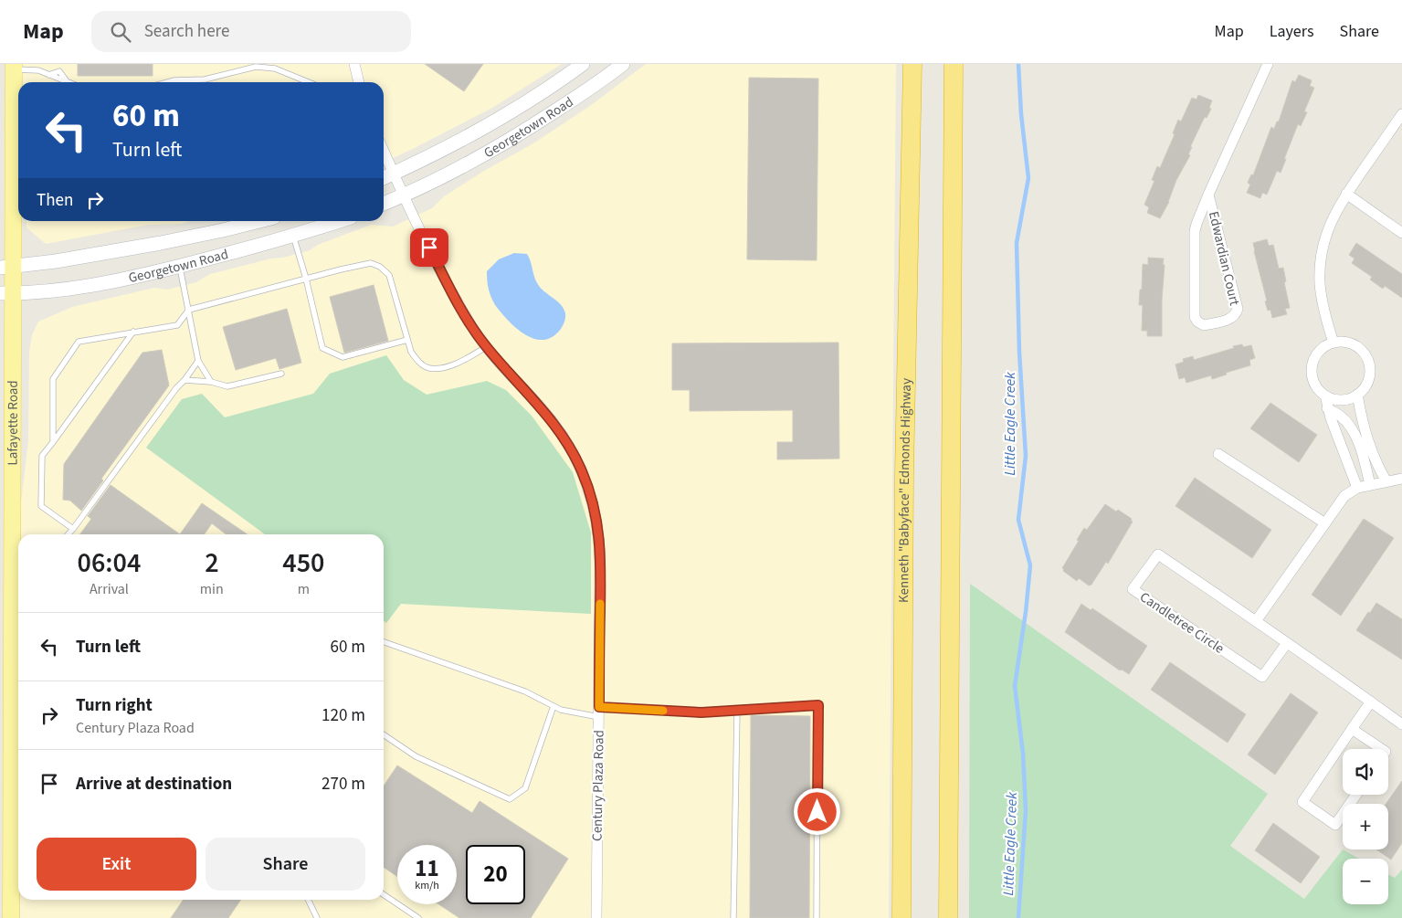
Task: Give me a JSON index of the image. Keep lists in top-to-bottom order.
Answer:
{
  "streets": {
    "highway": ["Kenneth \"Babyface\" Edmonds Highway"],
    "main road": ["Georgetown Road", "Lafayette Road"],
    "street": ["Edwardian Court", "Candletree Circle", "Century Plaza Road"]
  },
  "crossings": [
    ["Georgetown Road", "Lafayette Road"],
    ["Georgetown Road", "Century Plaza Road"]
  ],
  "water": ["Little Eagle Creek"],
  "page": {
    "header": "Map",
    "search": "Search here",
    "nav": ["Map", "Layers", "Share"],
    "turn": ["60 m", "Turn left"],
    "then": "Then",
    "eta": [
      "06:04",
      "Arrival",
      "2",
      "min",
      "450",
      "m"
    ],
    "list": [
      {
        "name": "Turn left",
        "value": "60 m"
      },
      {
        "name": "Turn right",
        "note": "Century Plaza Road",
        "value": "120 m"
      },
      {
        "name": "Arrive at destination",
        "value": "270 m"
      }
    ],
    "map_buttons": ["+", "−"],
    "buttons": ["Exit", "Share"],
    "speed": "11 km/h",
    "limit": "20"
  }
}
